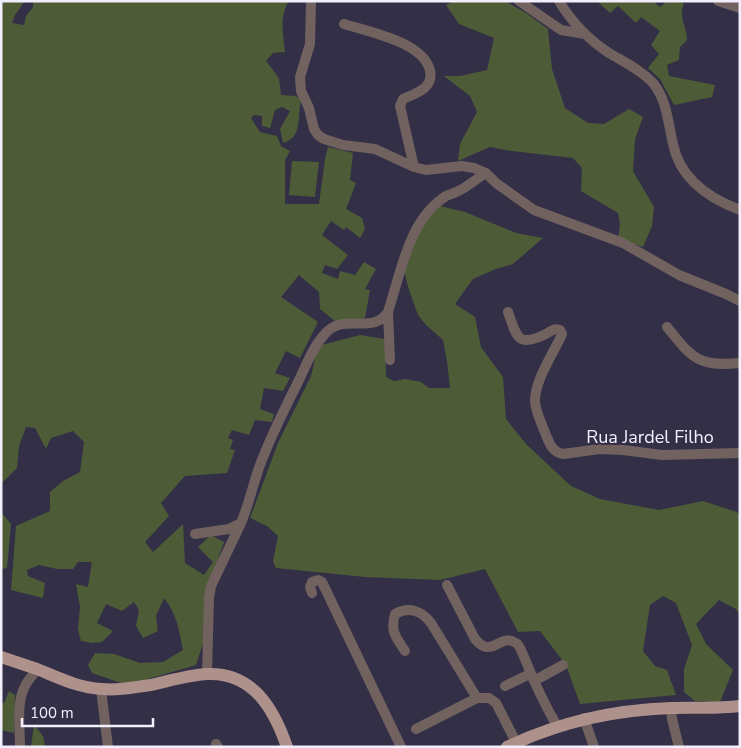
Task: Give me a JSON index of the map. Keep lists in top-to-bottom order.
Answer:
{
  "streets": {
    "street": ["Rua Jardel Filho"]
  },
  "scale_bar": "100 m"
}
